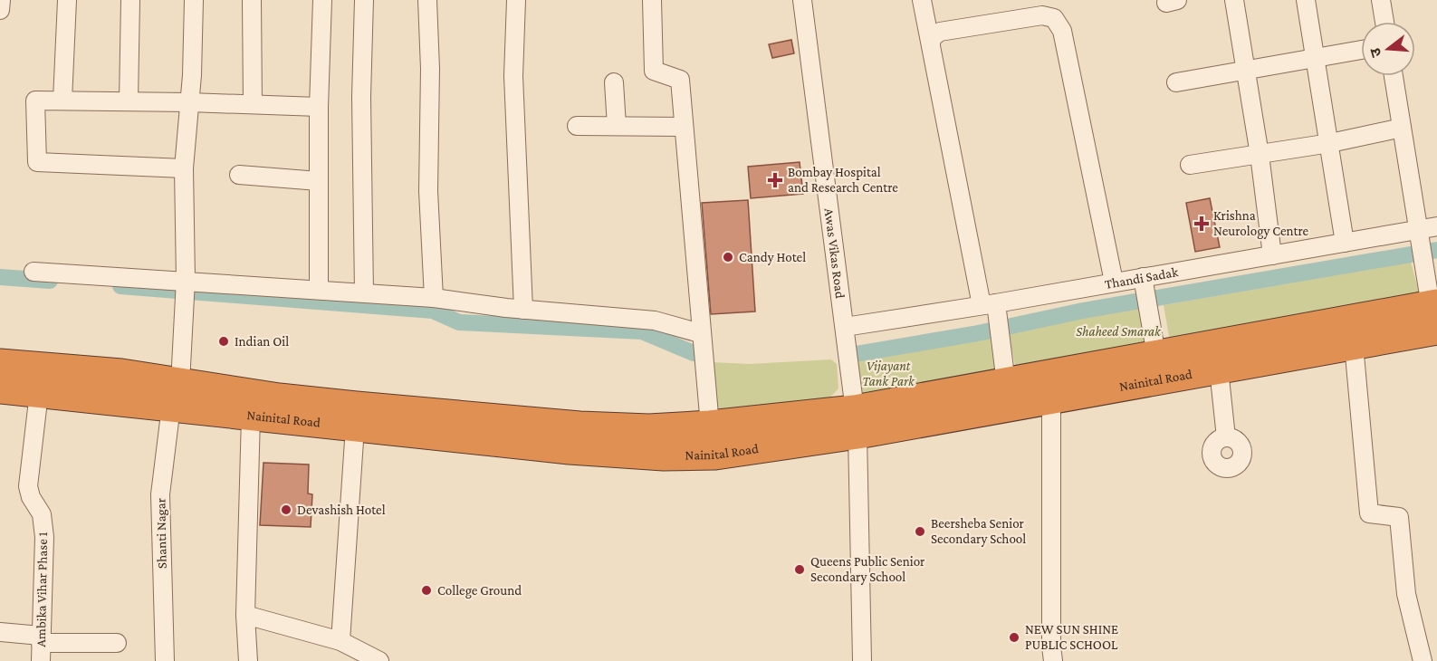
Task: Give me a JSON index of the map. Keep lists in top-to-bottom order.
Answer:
{
  "streets": {
    "highway": ["Nainital Road"],
    "street": [
      "Awas Vikas Road",
      "Thandi Sadak",
      "Shanti Nagar",
      "Ambika Vihar Phase 1"
    ]
  },
  "crossings": [
    ["Awas Vikas Road", "Thandi Sadak"],
    ["Awas Vikas Road", "Nainital Road"],
    ["Nainital Road", "Shanti Nagar"],
    ["Nainital Road", "Ambika Vihar Phase 1"]
  ],
  "parks": ["Shaheed Smarak", "Vijayant Tank Park"],
  "places": {
    "health": ["Bombay Hospital and Research Centre", "Krishna Neurology Centre"],
    "other": [
      "Candy Hotel",
      "Indian Oil",
      "Devashish Hotel",
      "Beersheba Senior Secondary School",
      "Queens Public Senior Secondary School",
      "College Ground",
      "NEW SUN SHINE PUBLIC SCHOOL"
    ]
  },
  "north": "left"
}
